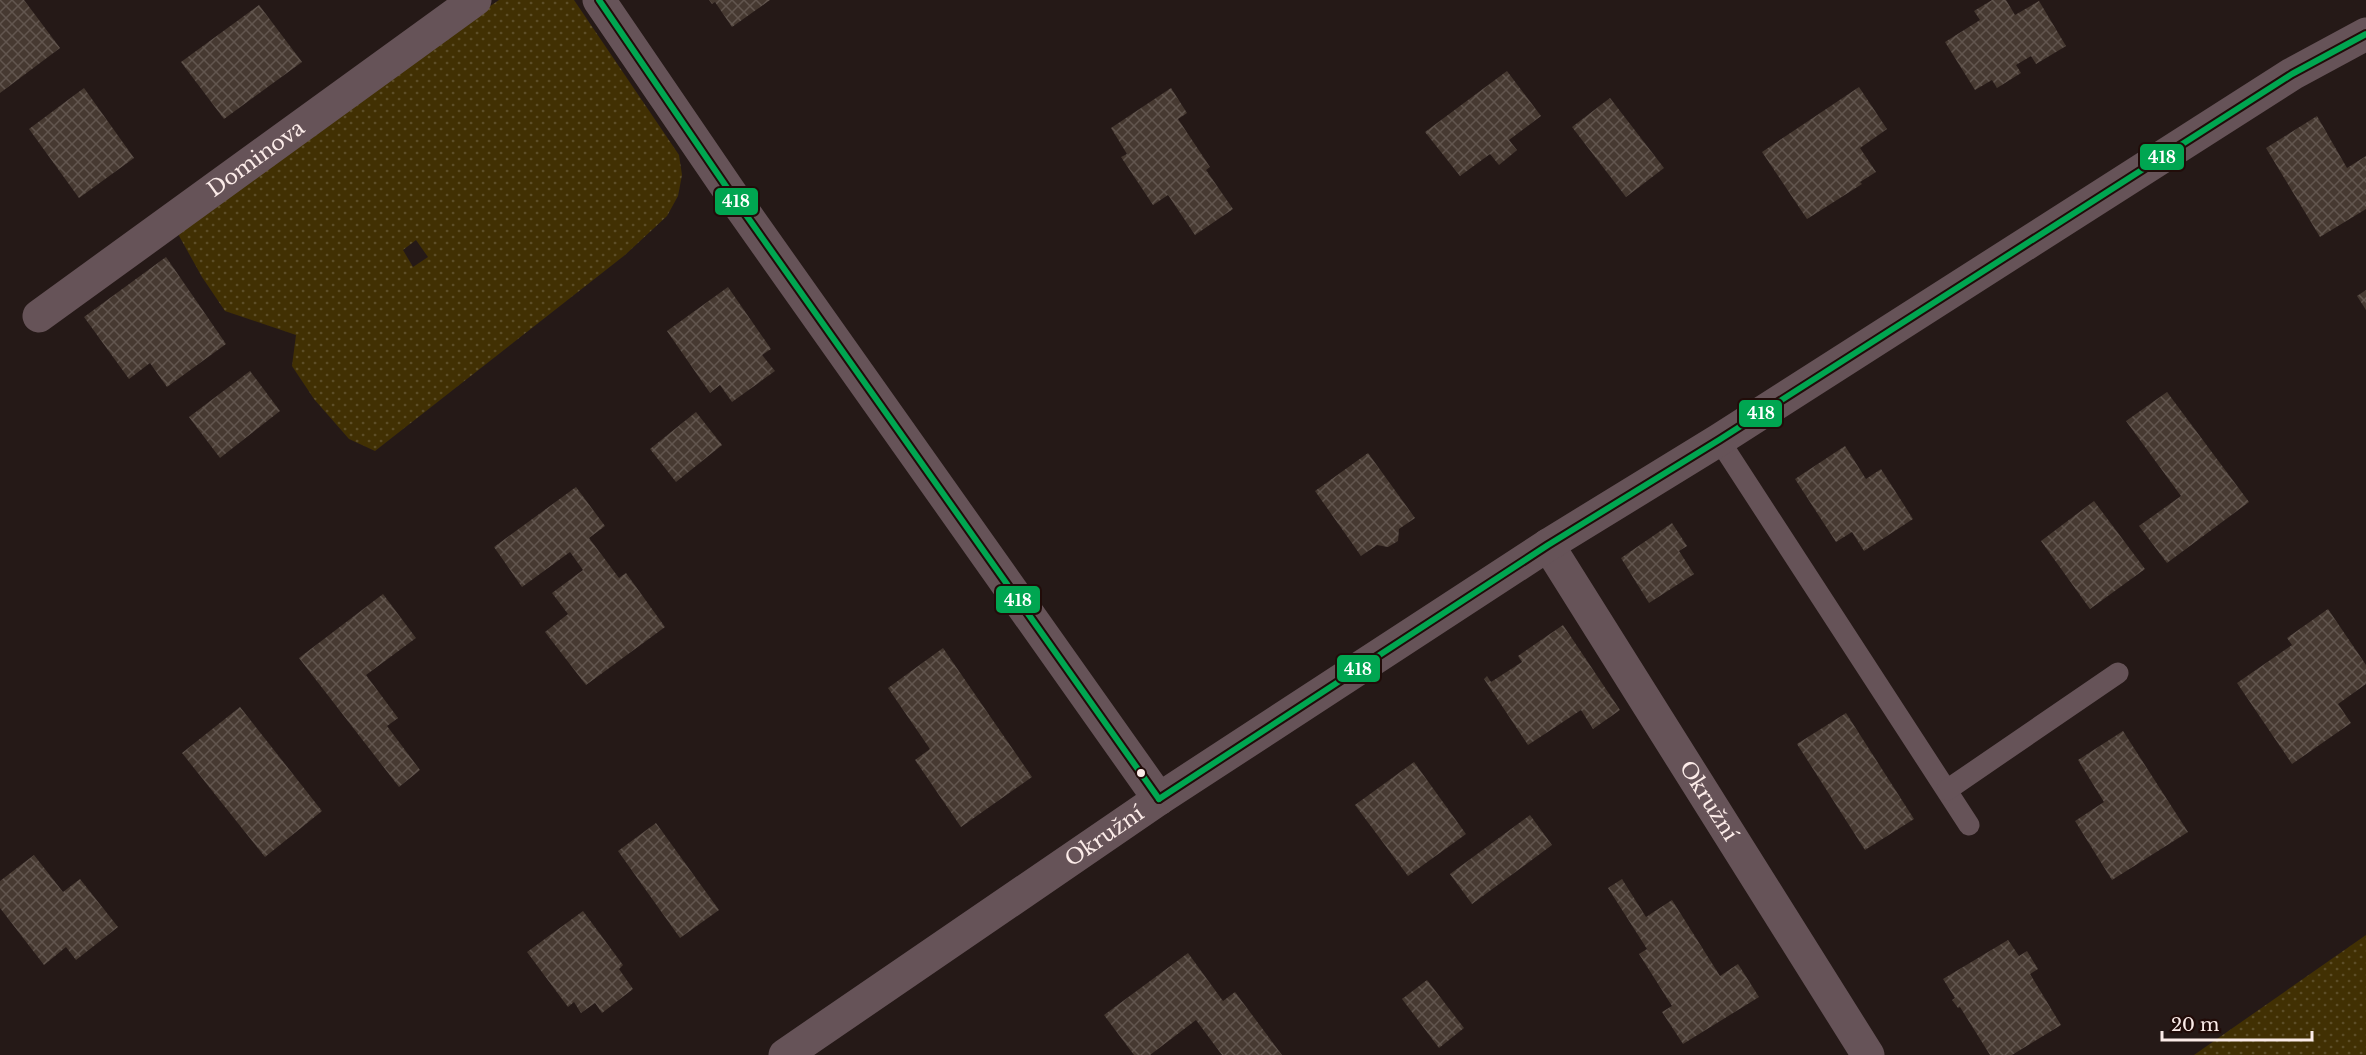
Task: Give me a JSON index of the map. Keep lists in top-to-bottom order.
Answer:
{
  "streets": {
    "street": ["Dominova", "Okružní"]
  },
  "lines": ["transit line 418"],
  "scale_bar": "20 m"
}
